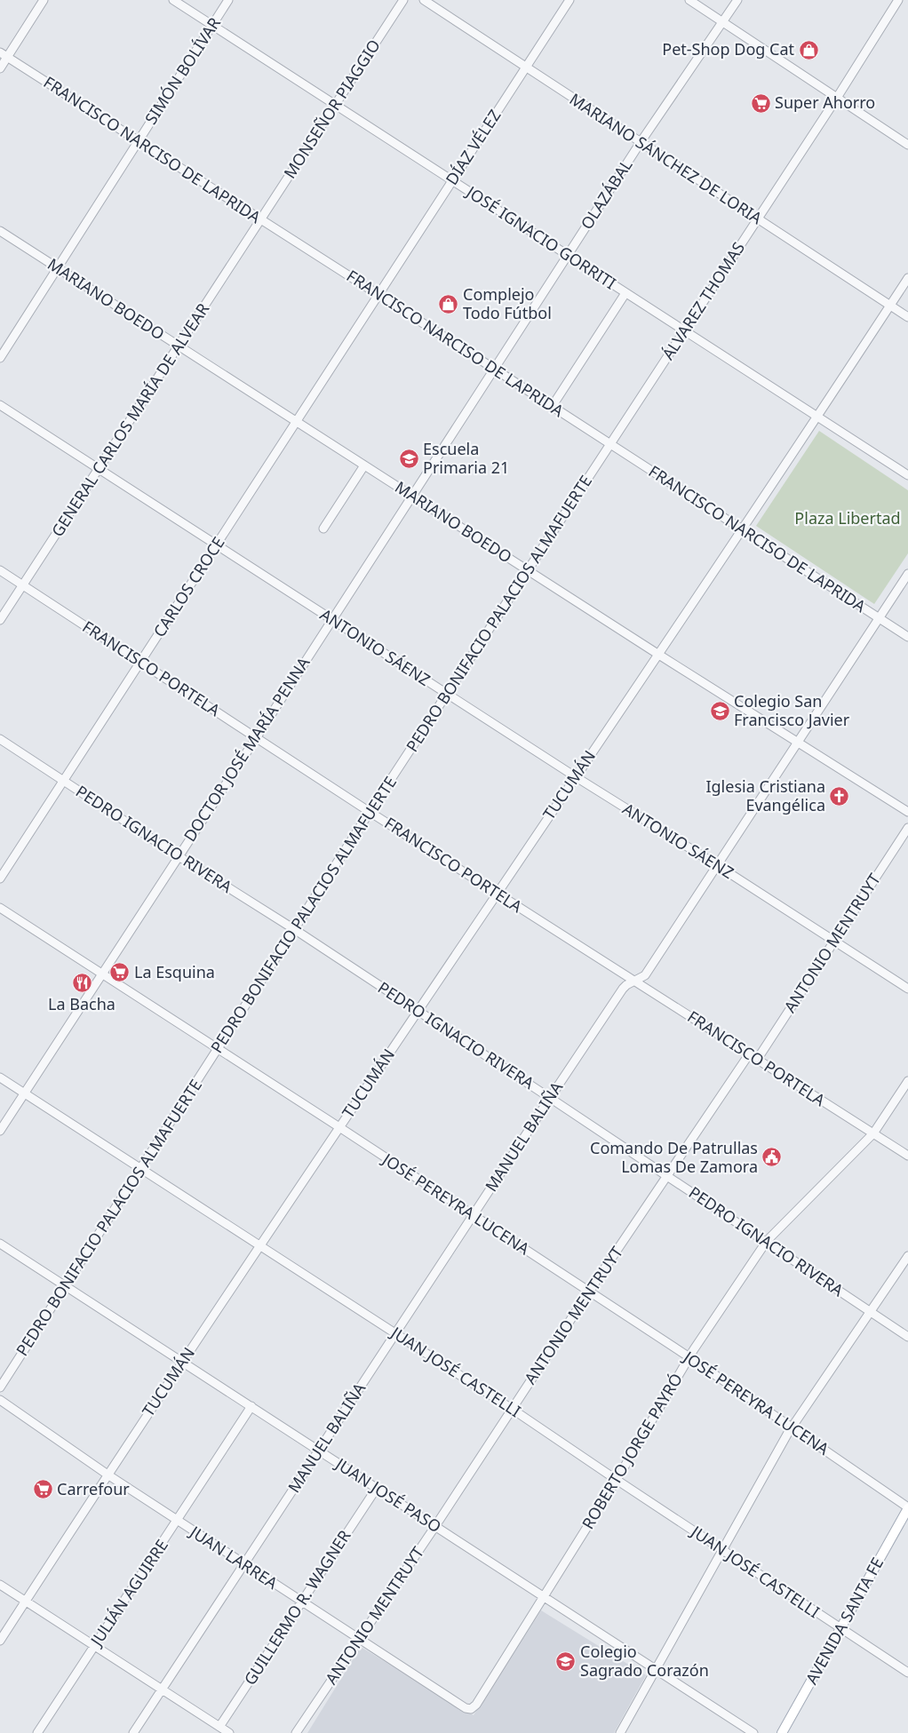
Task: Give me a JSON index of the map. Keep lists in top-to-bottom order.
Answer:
{
  "streets": {
    "main road": ["AVENIDA SANTA FE"],
    "street": [
      "SIMÓN BOLÍVAR",
      "MONSEÑOR PIAGGIO",
      "DÍAZ VÉLEZ",
      "FRANCISCO NARCISO DE LAPRIDA",
      "MARIANO SÁNCHEZ DE LORIA",
      "OLAZÁBAL",
      "JOSÉ IGNACIO GORRITI",
      "MARIANO BOEDO",
      "ÁLVAREZ THOMAS",
      "GENERAL CARLOS MARÍA DE ALVEAR",
      "CARLOS CROCE",
      "PEDRO BONIFACIO PALACIOS ALMAFUERTE",
      "ANTONIO SÁENZ",
      "FRANCISCO PORTELA",
      "DOCTOR JOSÉ MARÍA PENNA",
      "TUCUMÁN",
      "PEDRO IGNACIO RIVERA",
      "ANTONIO MENTRUYT",
      "MANUEL BALIÑA",
      "JOSÉ PEREYRA LUCENA",
      "JUAN JOSÉ CASTELLI",
      "ROBERTO JORGE PAYRÓ",
      "JUAN JOSÉ PASO",
      "JUAN LARREA",
      "JULIÁN AGUIRRE",
      "GUILLERMO R. WAGNER"
    ]
  },
  "crossings": [
    ["SIMÓN BOLÍVAR", "FRANCISCO NARCISO DE LAPRIDA"],
    ["SIMÓN BOLÍVAR", "JOSÉ IGNACIO GORRITI"],
    ["SIMÓN BOLÍVAR", "MARIANO BOEDO"],
    ["MONSEÑOR PIAGGIO", "FRANCISCO NARCISO DE LAPRIDA"],
    ["MONSEÑOR PIAGGIO", "JOSÉ IGNACIO GORRITI"],
    ["MONSEÑOR PIAGGIO", "GENERAL CARLOS MARÍA DE ALVEAR"],
    ["DÍAZ VÉLEZ", "FRANCISCO NARCISO DE LAPRIDA"],
    ["DÍAZ VÉLEZ", "MARIANO SÁNCHEZ DE LORIA"],
    ["DÍAZ VÉLEZ", "JOSÉ IGNACIO GORRITI"],
    ["DÍAZ VÉLEZ", "CARLOS CROCE"],
    ["FRANCISCO NARCISO DE LAPRIDA", "OLAZÁBAL"],
    ["FRANCISCO NARCISO DE LAPRIDA", "ÁLVAREZ THOMAS"],
    ["FRANCISCO NARCISO DE LAPRIDA", "GENERAL CARLOS MARÍA DE ALVEAR"],
    ["FRANCISCO NARCISO DE LAPRIDA", "CARLOS CROCE"],
    ["FRANCISCO NARCISO DE LAPRIDA", "PEDRO BONIFACIO PALACIOS ALMAFUERTE"],
    ["FRANCISCO NARCISO DE LAPRIDA", "DOCTOR JOSÉ MARÍA PENNA"],
    ["FRANCISCO NARCISO DE LAPRIDA", "TUCUMÁN"],
    ["FRANCISCO NARCISO DE LAPRIDA", "MANUEL BALIÑA"],
    ["MARIANO SÁNCHEZ DE LORIA", "OLAZÁBAL"],
    ["MARIANO SÁNCHEZ DE LORIA", "ÁLVAREZ THOMAS"],
    ["MARIANO SÁNCHEZ DE LORIA", "TUCUMÁN"],
    ["OLAZÁBAL", "JOSÉ IGNACIO GORRITI"],
    ["OLAZÁBAL", "DOCTOR JOSÉ MARÍA PENNA"],
    ["JOSÉ IGNACIO GORRITI", "ÁLVAREZ THOMAS"],
    ["JOSÉ IGNACIO GORRITI", "TUCUMÁN"],
    ["MARIANO BOEDO", "GENERAL CARLOS MARÍA DE ALVEAR"],
    ["MARIANO BOEDO", "CARLOS CROCE"],
    ["MARIANO BOEDO", "PEDRO BONIFACIO PALACIOS ALMAFUERTE"],
    ["MARIANO BOEDO", "DOCTOR JOSÉ MARÍA PENNA"],
    ["MARIANO BOEDO", "TUCUMÁN"],
    ["MARIANO BOEDO", "MANUEL BALIÑA"],
    ["ÁLVAREZ THOMAS", "PEDRO BONIFACIO PALACIOS ALMAFUERTE"],
    ["GENERAL CARLOS MARÍA DE ALVEAR", "ANTONIO SÁENZ"],
    ["GENERAL CARLOS MARÍA DE ALVEAR", "FRANCISCO PORTELA"],
    ["CARLOS CROCE", "ANTONIO SÁENZ"],
    ["CARLOS CROCE", "FRANCISCO PORTELA"],
    ["CARLOS CROCE", "PEDRO IGNACIO RIVERA"],
    ["PEDRO BONIFACIO PALACIOS ALMAFUERTE", "ANTONIO SÁENZ"],
    ["PEDRO BONIFACIO PALACIOS ALMAFUERTE", "FRANCISCO PORTELA"],
    ["PEDRO BONIFACIO PALACIOS ALMAFUERTE", "PEDRO IGNACIO RIVERA"],
    ["PEDRO BONIFACIO PALACIOS ALMAFUERTE", "JOSÉ PEREYRA LUCENA"],
    ["PEDRO BONIFACIO PALACIOS ALMAFUERTE", "JUAN JOSÉ CASTELLI"],
    ["PEDRO BONIFACIO PALACIOS ALMAFUERTE", "JUAN JOSÉ PASO"],
    ["ANTONIO SÁENZ", "DOCTOR JOSÉ MARÍA PENNA"],
    ["ANTONIO SÁENZ", "TUCUMÁN"],
    ["ANTONIO SÁENZ", "ANTONIO MENTRUYT"],
    ["ANTONIO SÁENZ", "MANUEL BALIÑA"],
    ["FRANCISCO PORTELA", "DOCTOR JOSÉ MARÍA PENNA"],
    ["FRANCISCO PORTELA", "TUCUMÁN"],
    ["FRANCISCO PORTELA", "ANTONIO MENTRUYT"],
    ["FRANCISCO PORTELA", "MANUEL BALIÑA"],
    ["FRANCISCO PORTELA", "ROBERTO JORGE PAYRÓ"],
    ["DOCTOR JOSÉ MARÍA PENNA", "PEDRO IGNACIO RIVERA"],
    ["DOCTOR JOSÉ MARÍA PENNA", "JOSÉ PEREYRA LUCENA"],
    ["DOCTOR JOSÉ MARÍA PENNA", "JUAN JOSÉ CASTELLI"],
    ["TUCUMÁN", "PEDRO IGNACIO RIVERA"],
    ["TUCUMÁN", "JOSÉ PEREYRA LUCENA"],
    ["TUCUMÁN", "JUAN JOSÉ CASTELLI"],
    ["TUCUMÁN", "JUAN JOSÉ PASO"],
    ["TUCUMÁN", "JUAN LARREA"],
    ["PEDRO IGNACIO RIVERA", "ANTONIO MENTRUYT"],
    ["PEDRO IGNACIO RIVERA", "MANUEL BALIÑA"],
    ["PEDRO IGNACIO RIVERA", "ROBERTO JORGE PAYRÓ"],
    ["ANTONIO MENTRUYT", "JOSÉ PEREYRA LUCENA"],
    ["ANTONIO MENTRUYT", "JUAN JOSÉ CASTELLI"],
    ["ANTONIO MENTRUYT", "JUAN JOSÉ PASO"],
    ["ANTONIO MENTRUYT", "JUAN LARREA"],
    ["MANUEL BALIÑA", "JOSÉ PEREYRA LUCENA"],
    ["MANUEL BALIÑA", "JUAN JOSÉ CASTELLI"],
    ["MANUEL BALIÑA", "JUAN JOSÉ PASO"],
    ["MANUEL BALIÑA", "JUAN LARREA"],
    ["JOSÉ PEREYRA LUCENA", "ROBERTO JORGE PAYRÓ"],
    ["JOSÉ PEREYRA LUCENA", "AVENIDA SANTA FE"],
    ["JUAN JOSÉ CASTELLI", "ROBERTO JORGE PAYRÓ"],
    ["JUAN JOSÉ CASTELLI", "AVENIDA SANTA FE"],
    ["ROBERTO JORGE PAYRÓ", "JUAN JOSÉ PASO"],
    ["ROBERTO JORGE PAYRÓ", "JUAN LARREA"],
    ["JUAN JOSÉ PASO", "JULIÁN AGUIRRE"],
    ["JUAN JOSÉ PASO", "GUILLERMO R. WAGNER"],
    ["JUAN LARREA", "JULIÁN AGUIRRE"],
    ["JUAN LARREA", "GUILLERMO R. WAGNER"]
  ],
  "parks": ["Plaza Libertad"],
  "places": {
    "shop": ["Pet-Shop Dog Cat", "Complejo Todo Fútbol"],
    "supermarket": ["Super Ahorro", "La Esquina", "Carrefour"],
    "school or university": ["Escuela Primaria 21", "Colegio San Francisco Javier", "Colegio Sagrado Corazón"],
    "church": ["Iglesia Cristiana Evangélica"],
    "restaurant": ["La Bacha"],
    "public building": ["Comando De Patrullas Lomas De Zamora"]
  }
}
